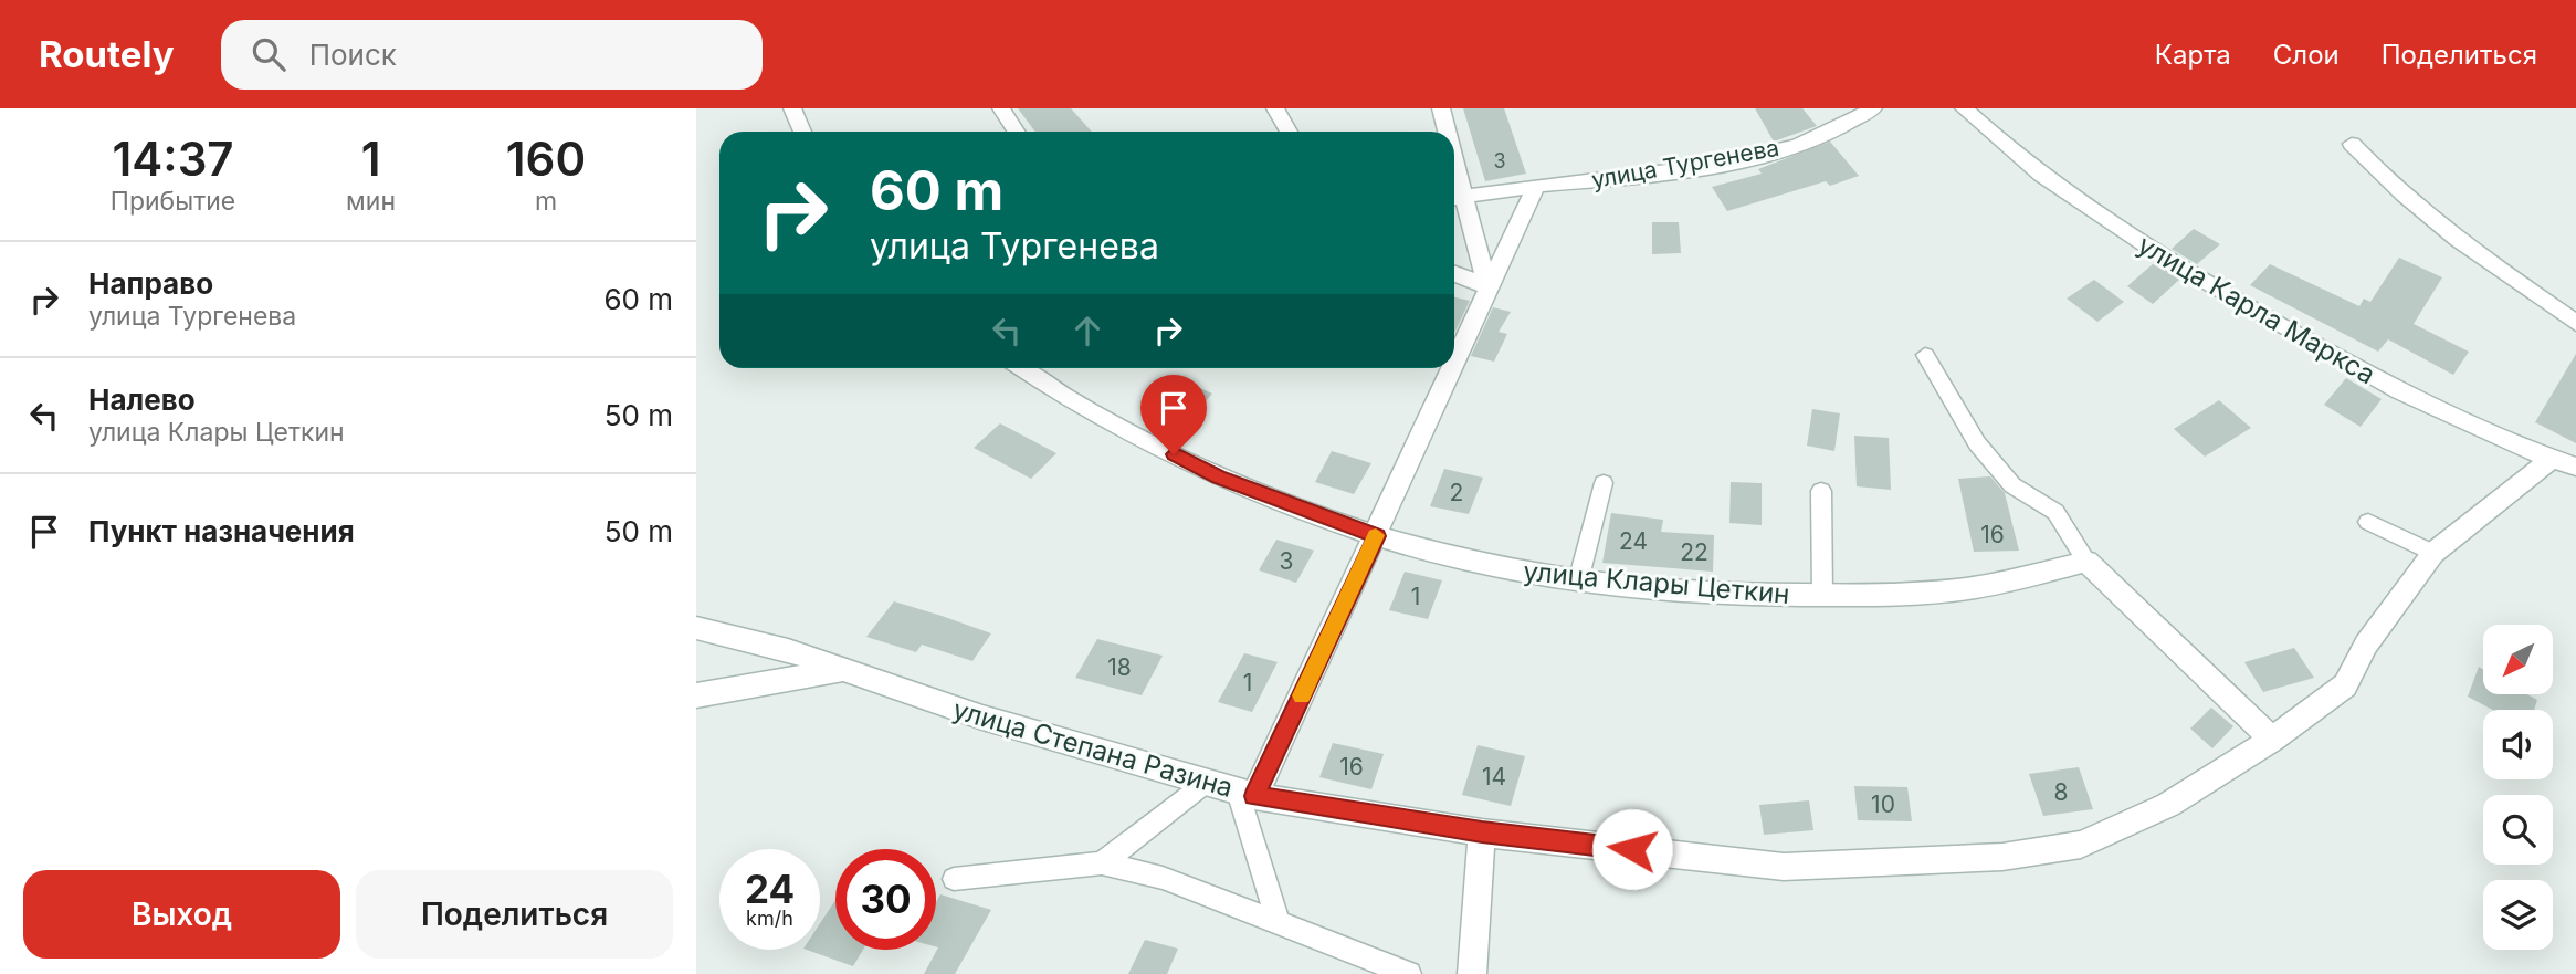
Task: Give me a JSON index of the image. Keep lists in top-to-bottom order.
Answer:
{
  "streets": {
    "street": [
      "улица Тургенева",
      "улица Карла Маркса",
      "улица Клары Цеткин",
      "улица Степана Разина"
    ]
  },
  "crossings": [
    ["улица Карла Маркса", "улица Степана Разина"]
  ],
  "house_numbers": [
    "3",
    "2",
    "16",
    "24",
    "22",
    "3",
    "1",
    "18",
    "1",
    "16",
    "14",
    "8",
    "10"
  ],
  "north": "bottom left",
  "page": {
    "header": "Routely",
    "search": "Поиск",
    "nav": ["Карта", "Слои", "Поделиться"],
    "eta": [
      "14:37",
      "Прибытие",
      "1",
      "мин",
      "160",
      "m"
    ],
    "turn": ["60 m", "улица Тургенева"],
    "list": [
      {
        "name": "Направо",
        "note": "улица Тургенева",
        "value": "60 m"
      },
      {
        "name": "Налево",
        "note": "улица Клары Цеткин",
        "value": "50 m"
      },
      {
        "name": "Пункт назначения",
        "value": "50 m"
      }
    ],
    "speed": "24 km/h",
    "limit": "30",
    "buttons": ["Выход", "Поделиться"]
  }
}
